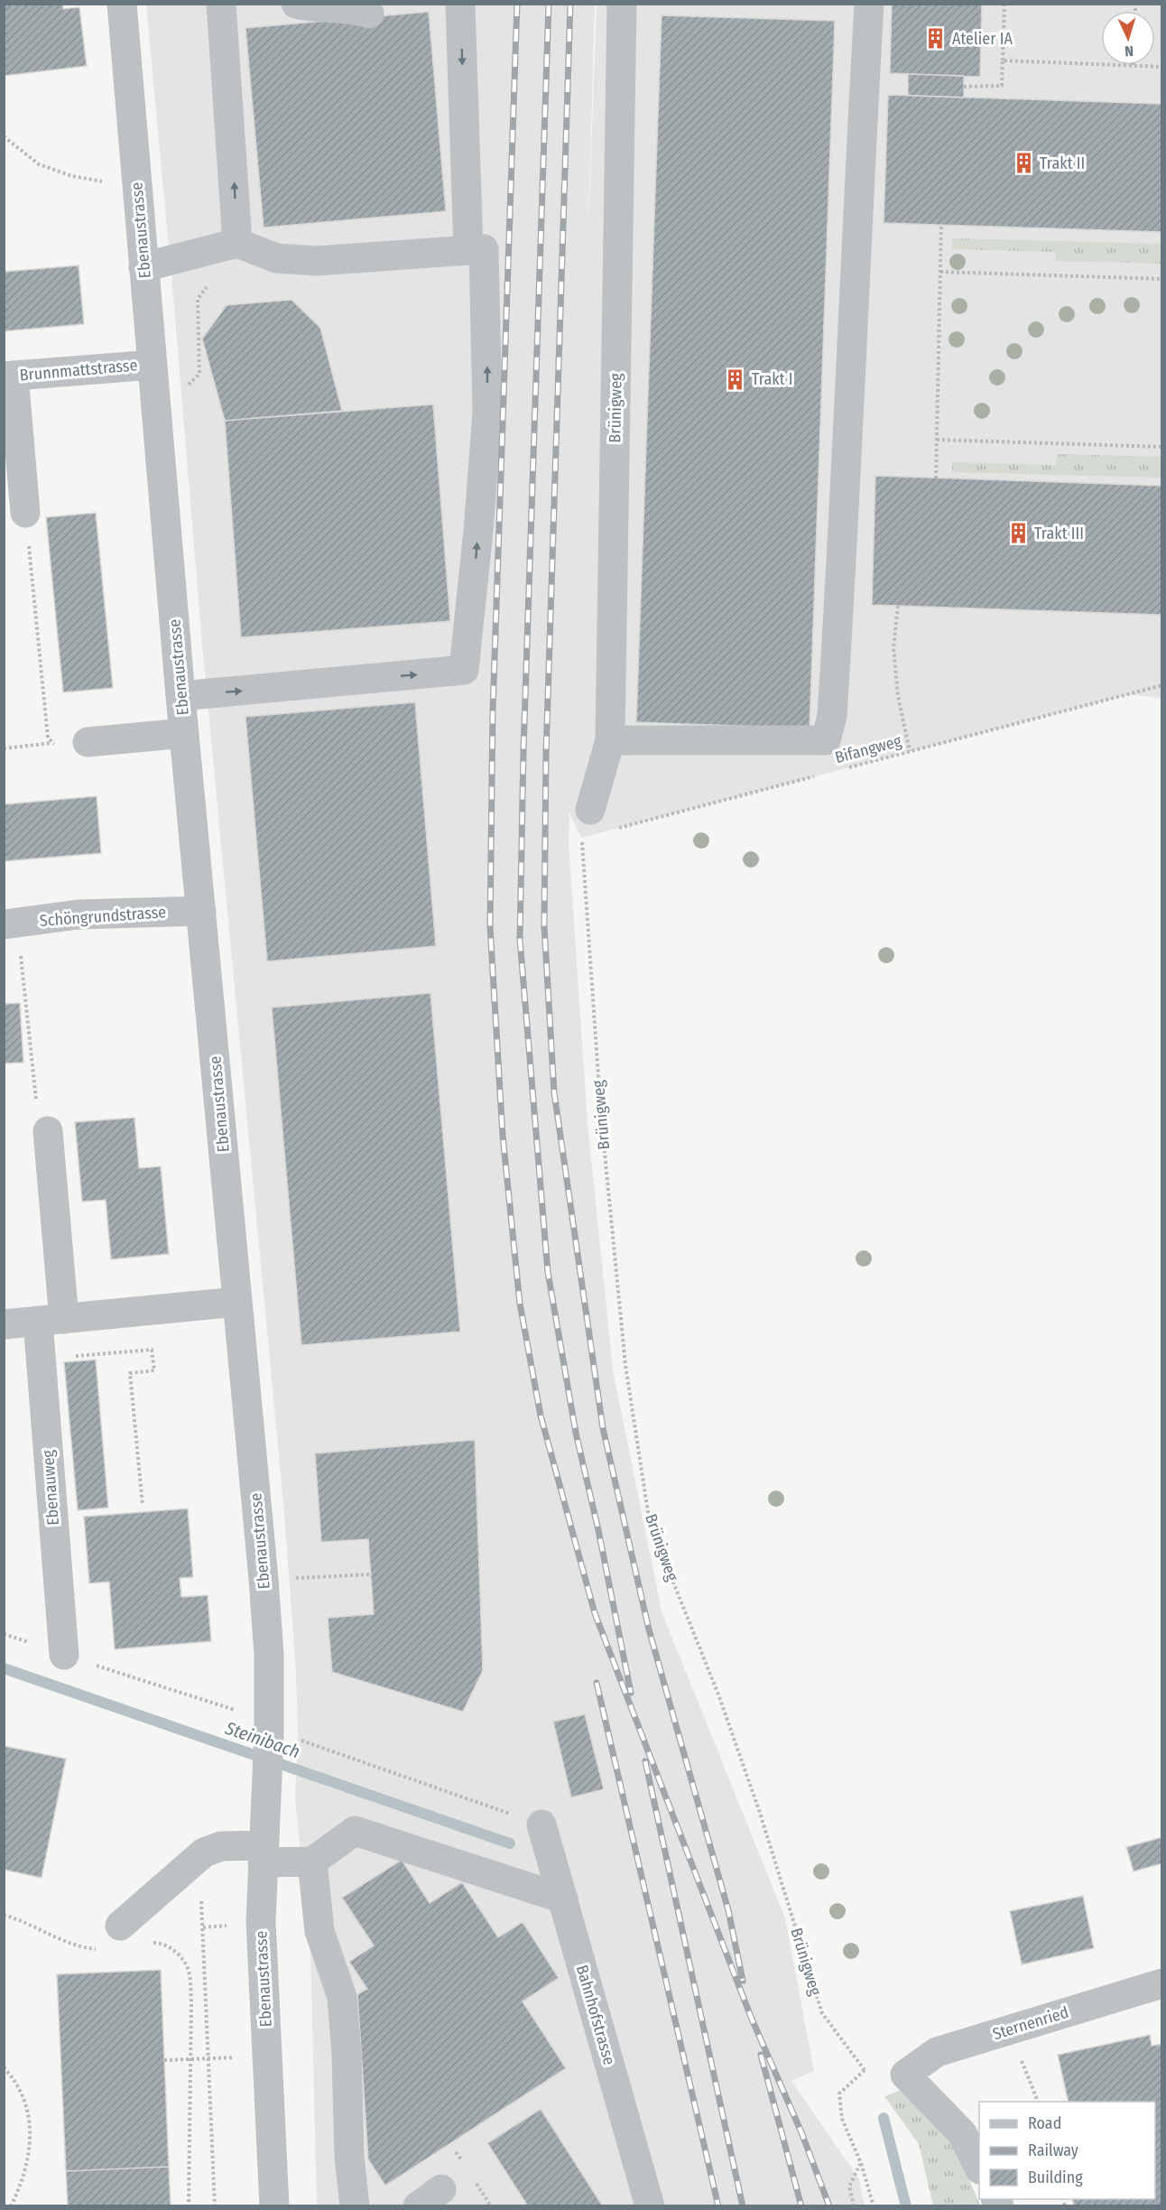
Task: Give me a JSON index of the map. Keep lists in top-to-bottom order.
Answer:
{
  "streets": {
    "street": [
      "Ebenaustrasse",
      "Brunnmattstrasse",
      "Brünigweg",
      "Schöngrundstrasse",
      "Ebenauweg",
      "Bahnhofstrasse",
      "Sternenried"
    ],
    "path": ["Bifangweg"]
  },
  "crossings": [
    ["Ebenaustrasse", "Brunnmattstrasse"],
    ["Ebenaustrasse", "Schöngrundstrasse"]
  ],
  "water": ["Steinibach"],
  "places": {
    "building": [
      "Atelier IA",
      "Trakt II",
      "Trakt I",
      "Trakt III"
    ]
  },
  "legend": ["Road", "Railway", "Building"],
  "north": "bottom"
}
